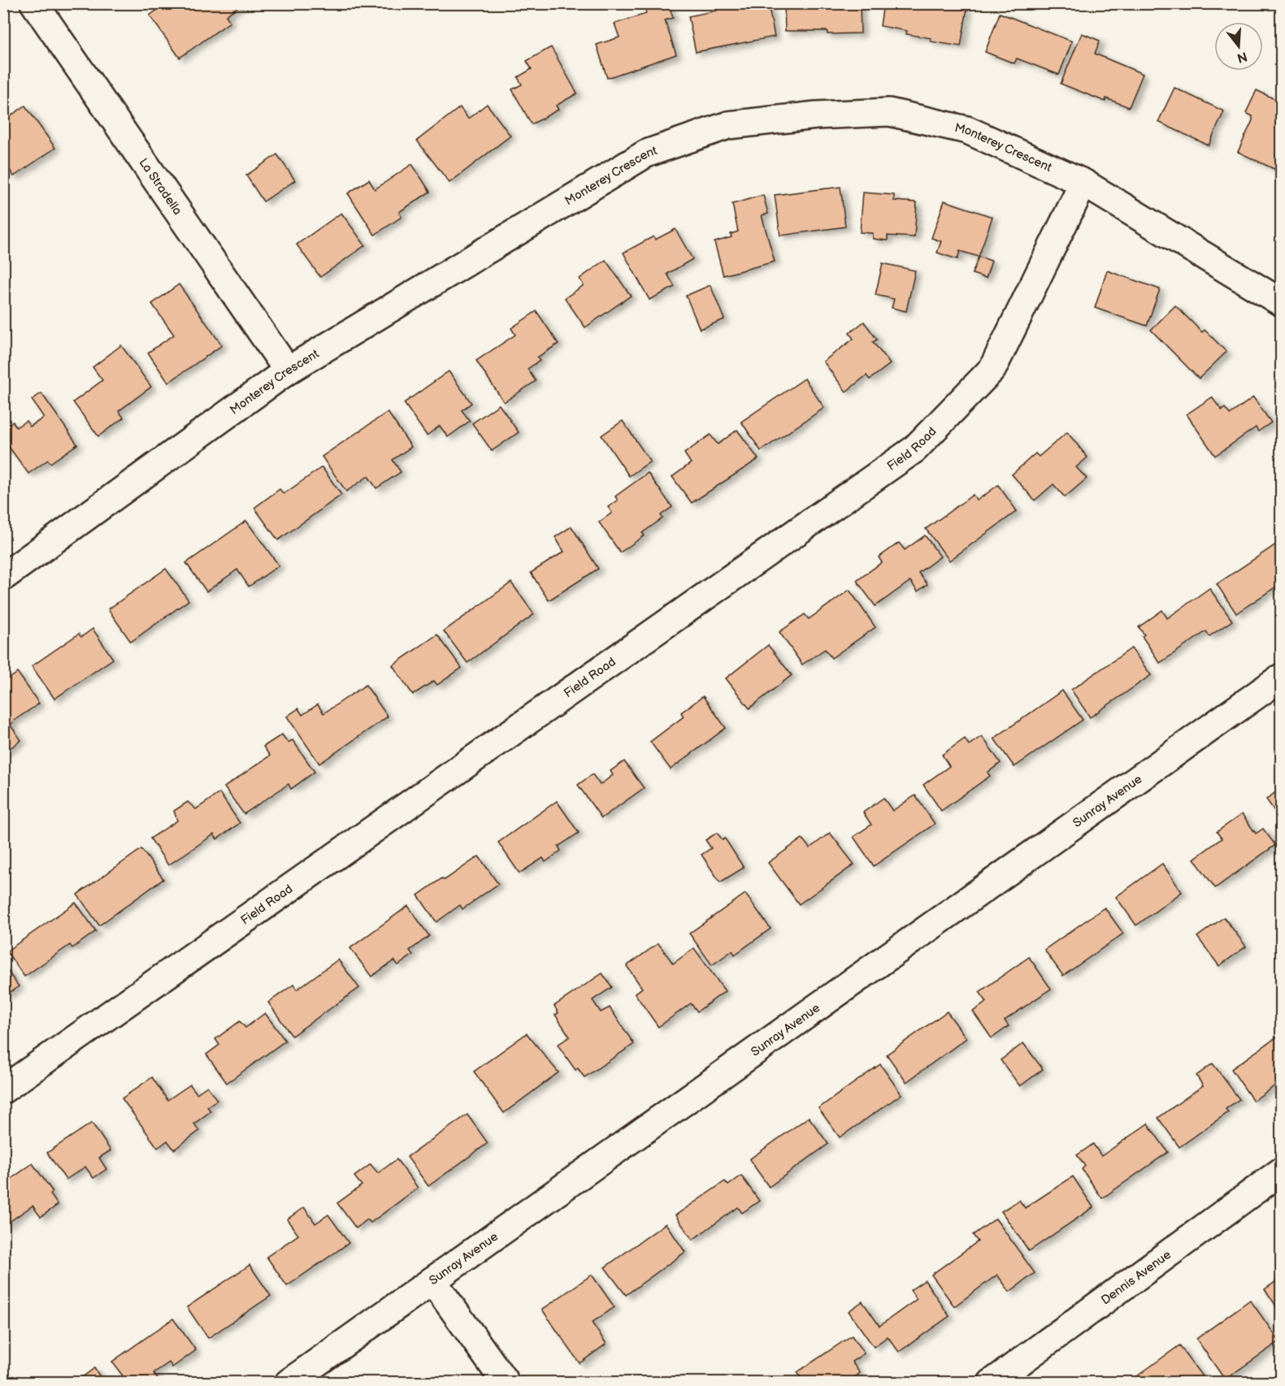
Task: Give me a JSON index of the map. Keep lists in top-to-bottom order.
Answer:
{
  "streets": {
    "street": [
      "Monterey Crescent",
      "La Stradella",
      "Field Road",
      "Sunray Avenue",
      "Dennis Avenue"
    ]
  },
  "crossings": [
    ["Monterey Crescent", "La Stradella"],
    ["Monterey Crescent", "Field Road"]
  ],
  "north": "bottom"
}
